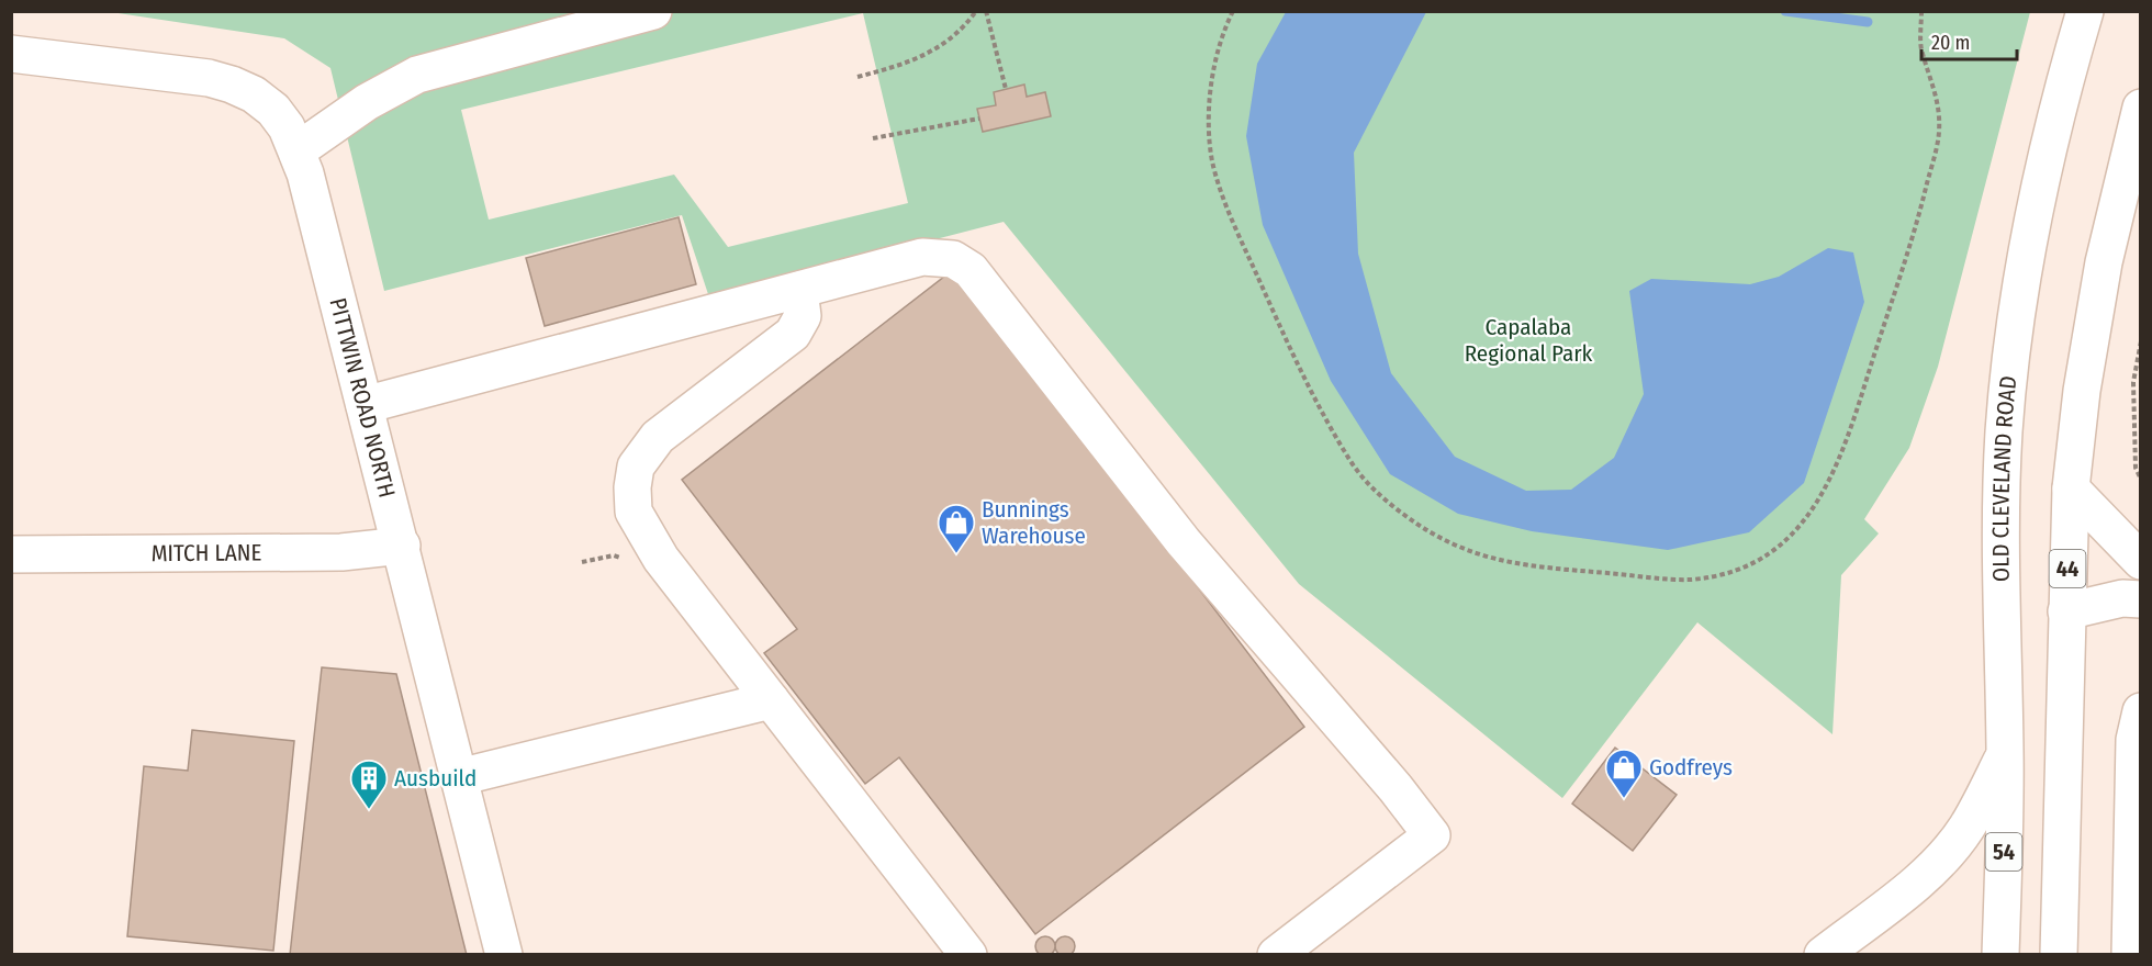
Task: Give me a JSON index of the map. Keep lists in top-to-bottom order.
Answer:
{
  "streets": {
    "main road": [
      "PITTWIN ROAD NORTH",
      "OLD CLEVELAND ROAD",
      "MITCH LANE",
      "44",
      "54"
    ]
  },
  "crossings": [
    ["PITTWIN ROAD NORTH", "MITCH LANE"]
  ],
  "parks": ["Capalaba Regional Park"],
  "places": {
    "shop": ["Bunnings Warehouse", "Godfreys"],
    "building": ["Ausbuild"]
  },
  "scale_bar": "20 m"
}
